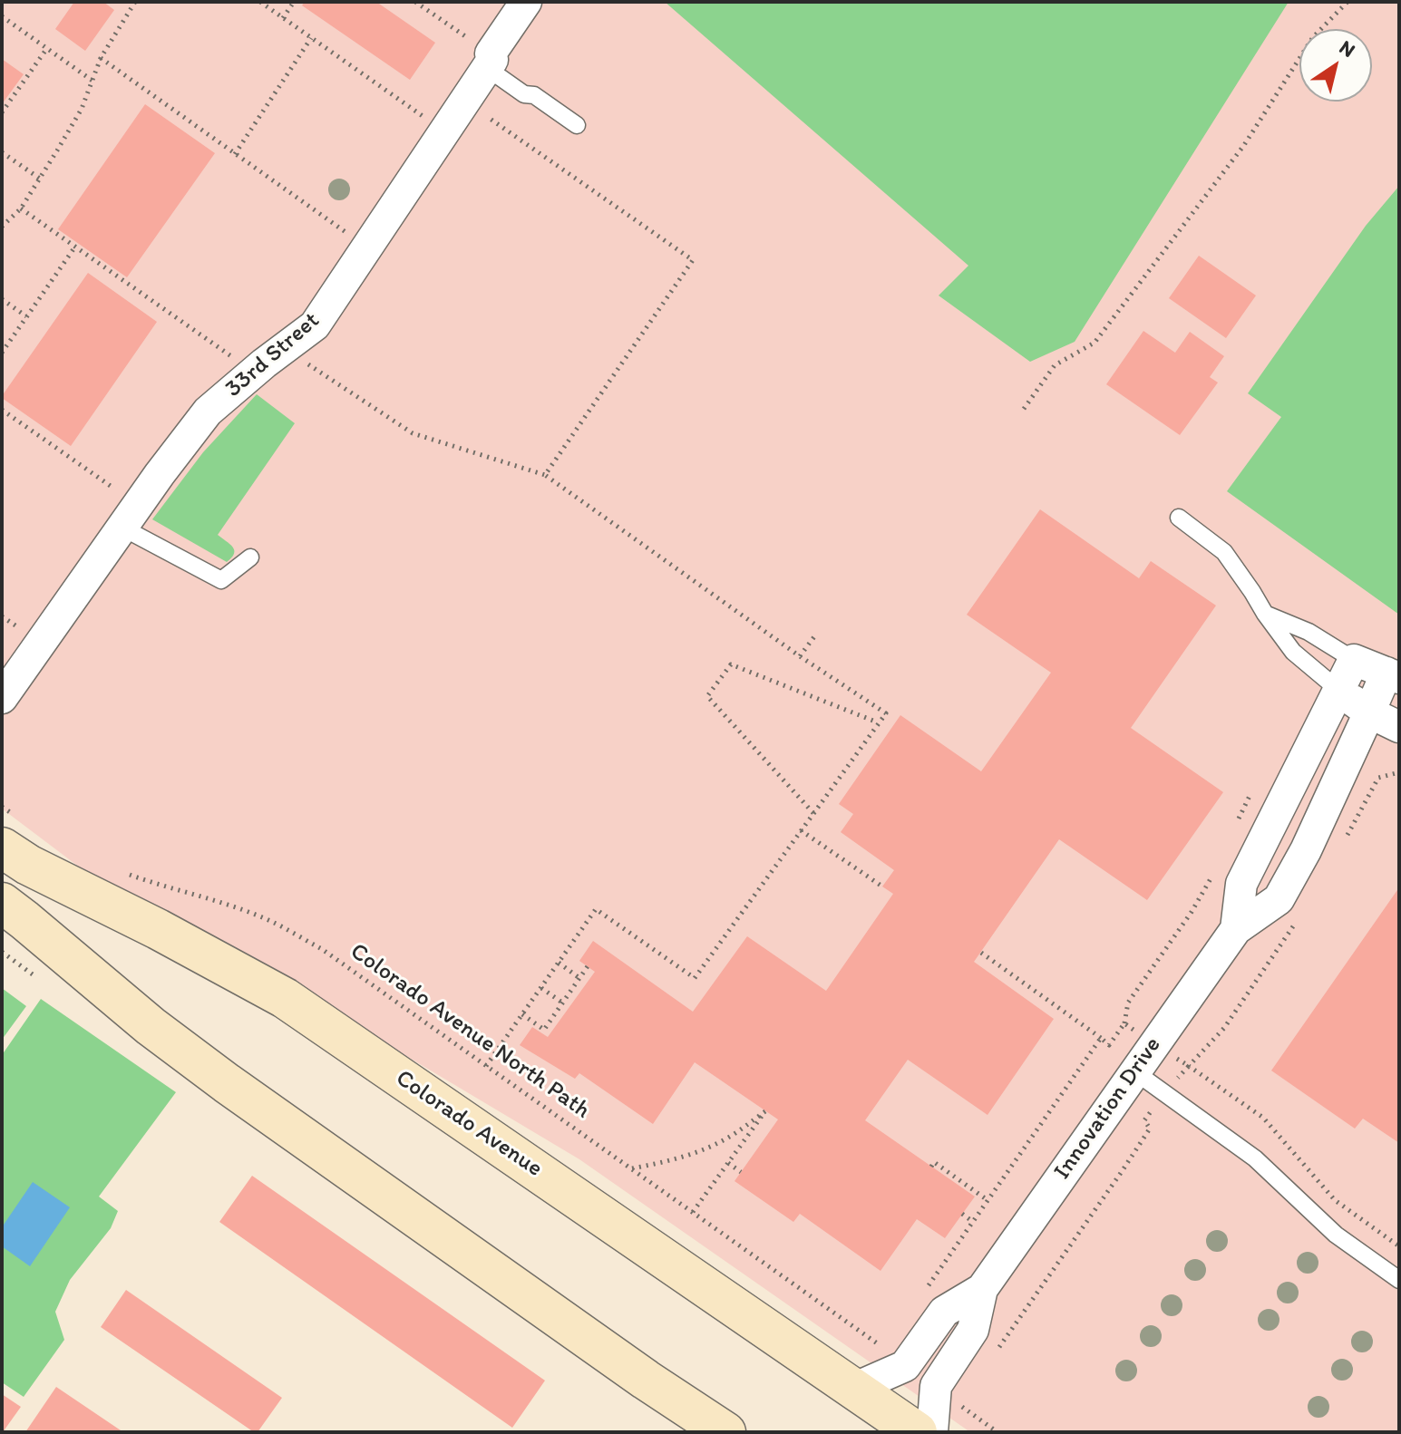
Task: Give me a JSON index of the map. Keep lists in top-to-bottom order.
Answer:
{
  "streets": {
    "main road": ["Colorado Avenue"],
    "street": ["33rd Street", "Innovation Drive"],
    "path": ["Colorado Avenue North Path"]
  },
  "crossings": [
    ["Innovation Drive", "Colorado Avenue"]
  ],
  "north": "top right"
}
